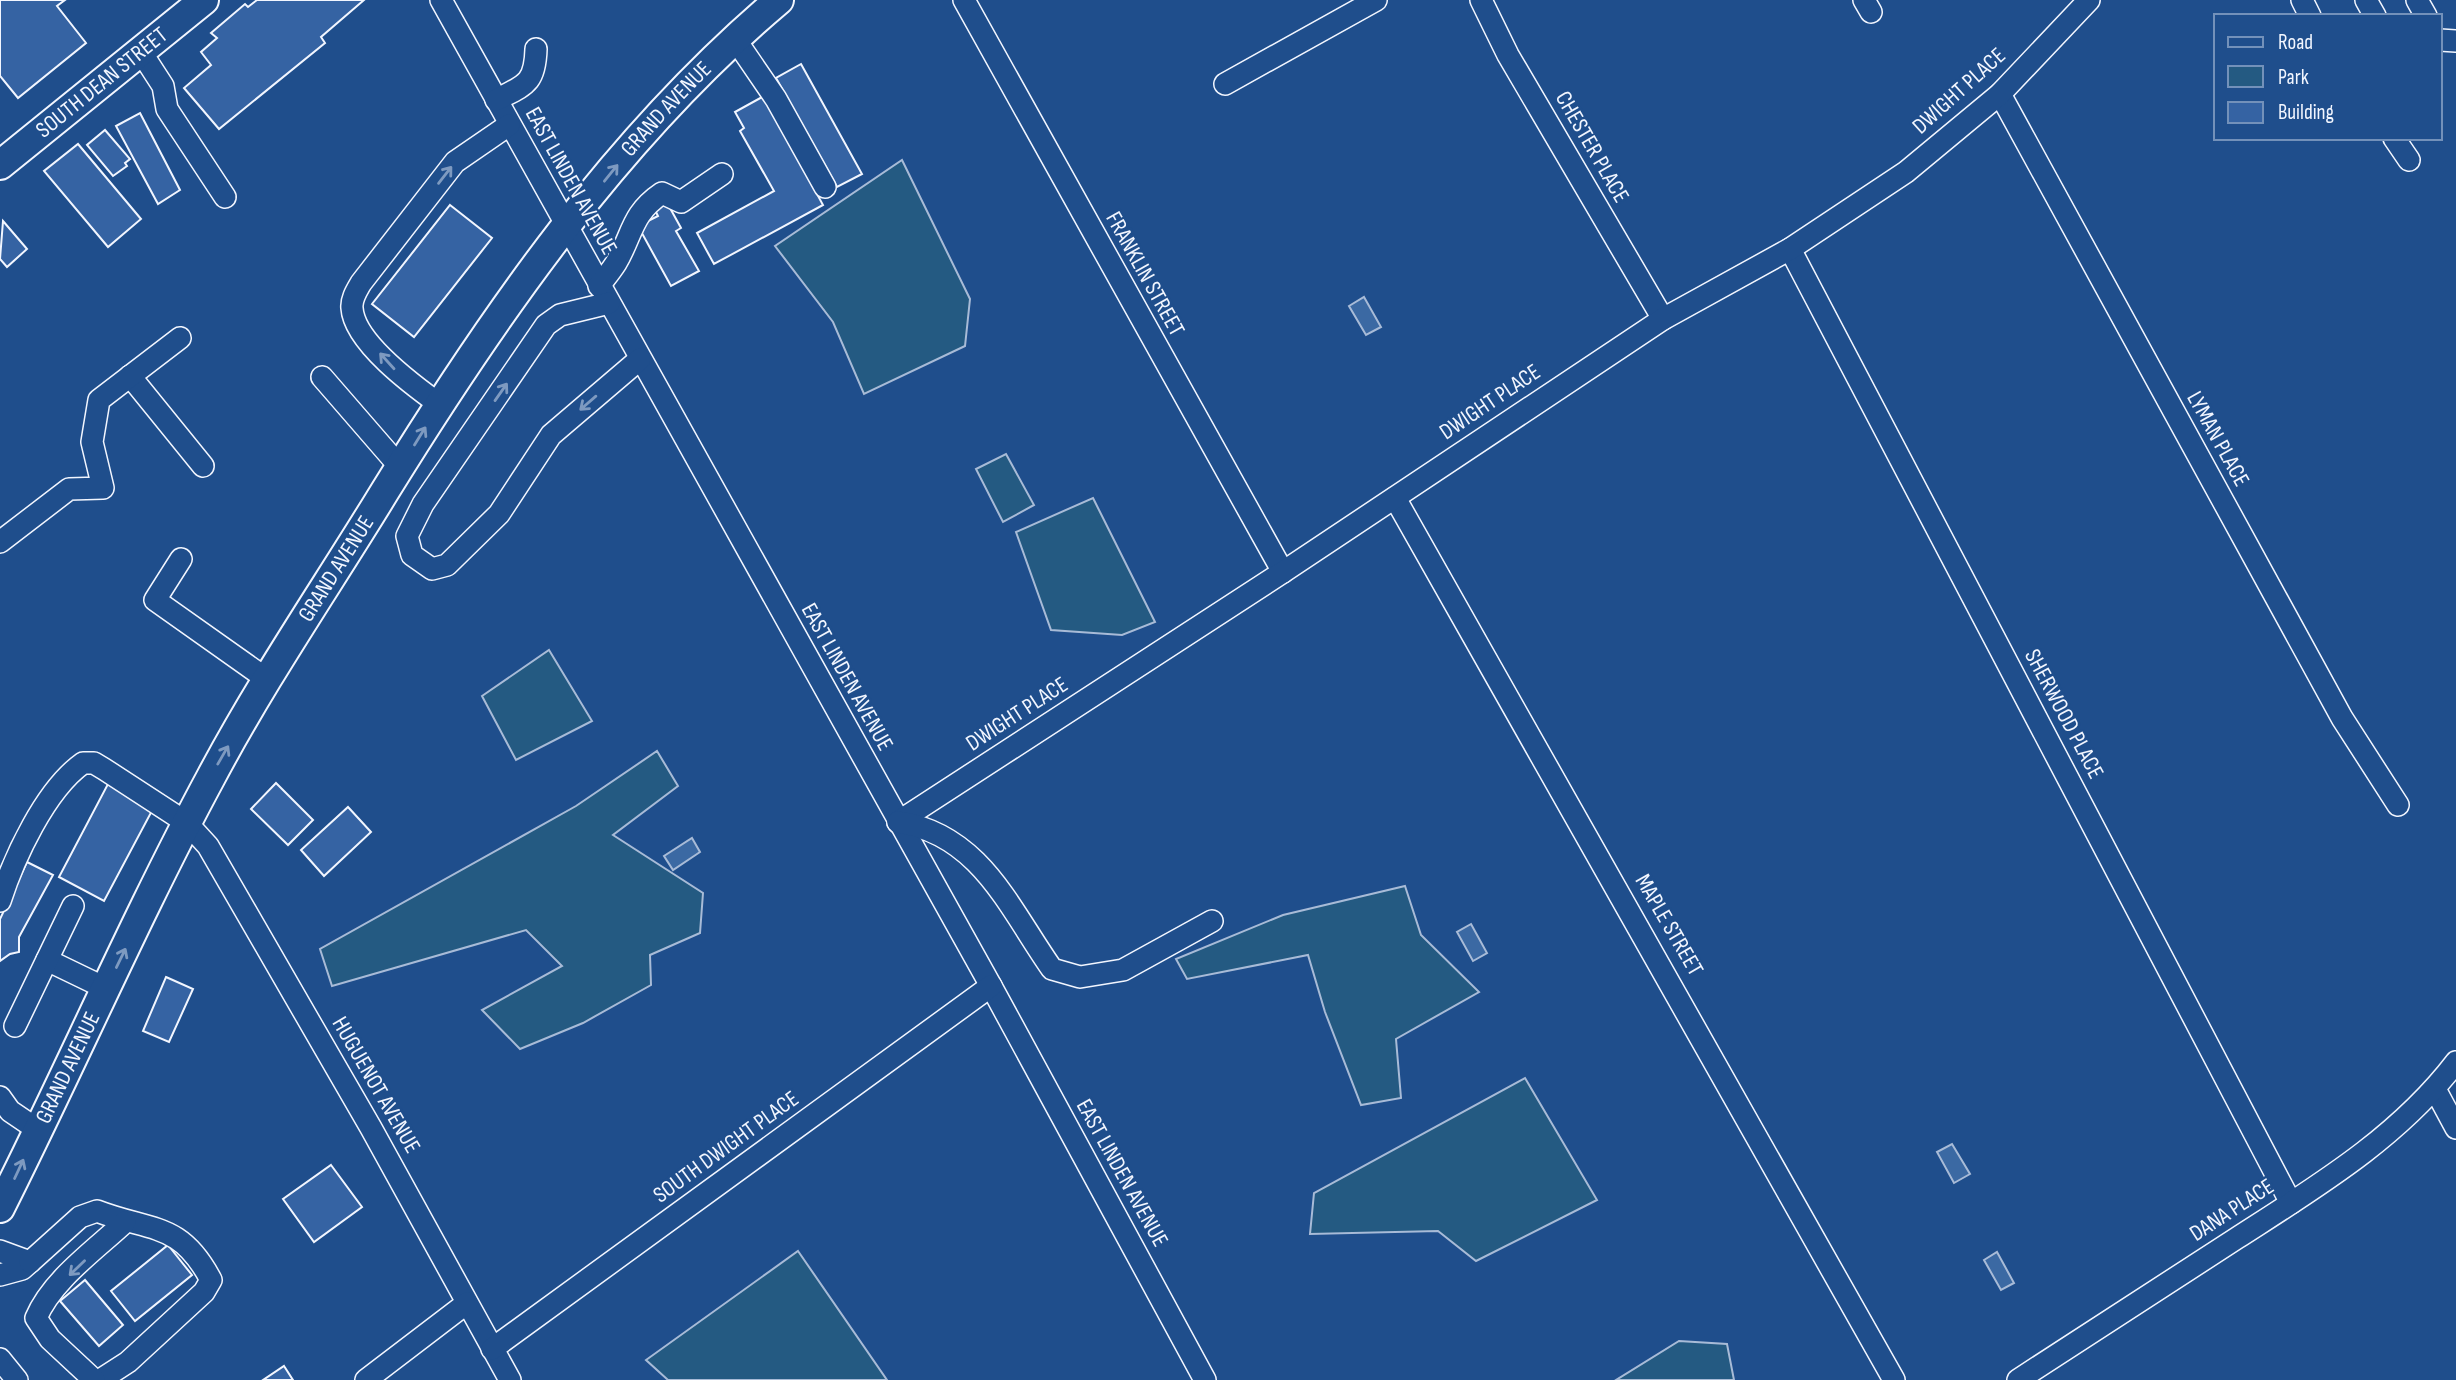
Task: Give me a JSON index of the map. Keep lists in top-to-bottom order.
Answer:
{
  "streets": {
    "main road": ["SOUTH DEAN STREET", "GRAND AVENUE"],
    "street": [
      "DWIGHT PLACE",
      "CHESTER PLACE",
      "EAST LINDEN AVENUE",
      "FRANKLIN STREET",
      "LYMAN PLACE",
      "SHERWOOD PLACE",
      "MAPLE STREET",
      "HUGUENOT AVENUE",
      "SOUTH DWIGHT PLACE",
      "DANA PLACE"
    ]
  },
  "crossings": [
    ["DWIGHT PLACE", "CHESTER PLACE"],
    ["DWIGHT PLACE", "EAST LINDEN AVENUE"],
    ["DWIGHT PLACE", "FRANKLIN STREET"],
    ["DWIGHT PLACE", "LYMAN PLACE"],
    ["DWIGHT PLACE", "SHERWOOD PLACE"],
    ["DWIGHT PLACE", "MAPLE STREET"],
    ["GRAND AVENUE", "EAST LINDEN AVENUE"],
    ["GRAND AVENUE", "HUGUENOT AVENUE"],
    ["EAST LINDEN AVENUE", "SOUTH DWIGHT PLACE"],
    ["SHERWOOD PLACE", "DANA PLACE"],
    ["HUGUENOT AVENUE", "SOUTH DWIGHT PLACE"]
  ],
  "one_way": ["GRAND AVENUE"],
  "legend": ["Road", "Park", "Building"]
}
